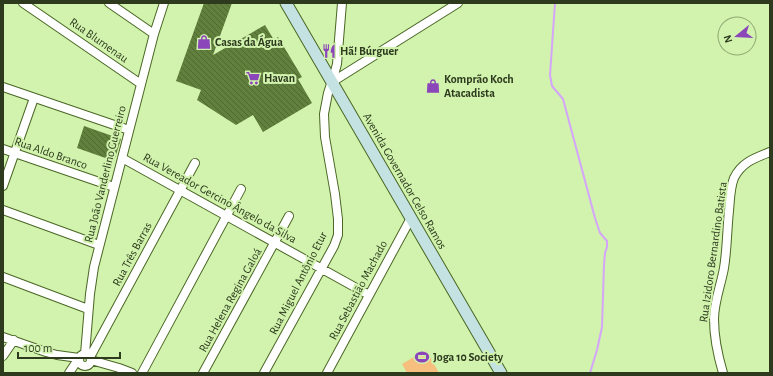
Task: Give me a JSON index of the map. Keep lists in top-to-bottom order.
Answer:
{
  "streets": {
    "main road": ["Avenida Governador Celso Ramos"],
    "street": [
      "Rua Blumenau",
      "Rua Aldo Branco",
      "Rua João Vanderlino Guerreiro",
      "Rua Vereador Gercino Ângelo da Silva",
      "Rua Izidoro Bernardino Batista",
      "Rua Três Barras",
      "Rua Miguel Antônio Etur",
      "Rua Sebastião Machado",
      "Rua Helena Regina Galoá"
    ]
  },
  "crossings": [
    ["Rua Blumenau", "Rua João Vanderlino Guerreiro"],
    ["Rua Aldo Branco", "Rua João Vanderlino Guerreiro"],
    ["Rua João Vanderlino Guerreiro", "Rua Vereador Gercino Ângelo da Silva"],
    ["Rua João Vanderlino Guerreiro", "Rua Três Barras"],
    ["Avenida Governador Celso Ramos", "Rua Miguel Antônio Etur"],
    ["Avenida Governador Celso Ramos", "Rua Sebastião Machado"],
    ["Rua Vereador Gercino Ângelo da Silva", "Rua Três Barras"],
    ["Rua Vereador Gercino Ângelo da Silva", "Rua Miguel Antônio Etur"],
    ["Rua Vereador Gercino Ângelo da Silva", "Rua Sebastião Machado"],
    ["Rua Vereador Gercino Ângelo da Silva", "Rua Helena Regina Galoá"]
  ],
  "places": {
    "shop": ["Casas da Água", "Komprão Koch Atacadista"],
    "restaurant": ["Hã! Búrguer"],
    "supermarket": ["Havan"],
    "sports": ["Joga 10 Society"]
  },
  "scale_bar": "100 m",
  "north": "left"
}
